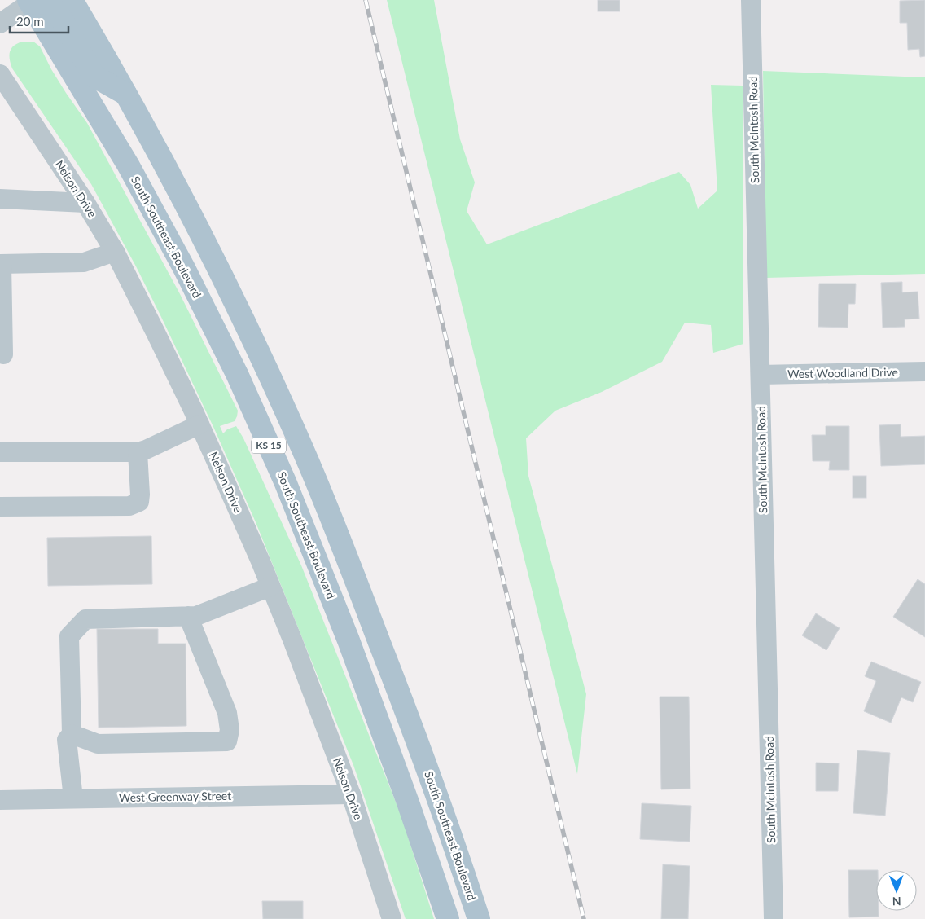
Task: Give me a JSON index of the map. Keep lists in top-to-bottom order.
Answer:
{
  "streets": {
    "main road": ["South Southeast Boulevard", "KS 15"],
    "street": [
      "South McIntosh Road",
      "Nelson Drive",
      "West Woodland Drive",
      "West Greenway Street"
    ]
  },
  "crossings": [
    ["South McIntosh Road", "West Woodland Drive"],
    ["Nelson Drive", "West Greenway Street"]
  ],
  "scale_bar": "20 m",
  "north": "bottom"
}
